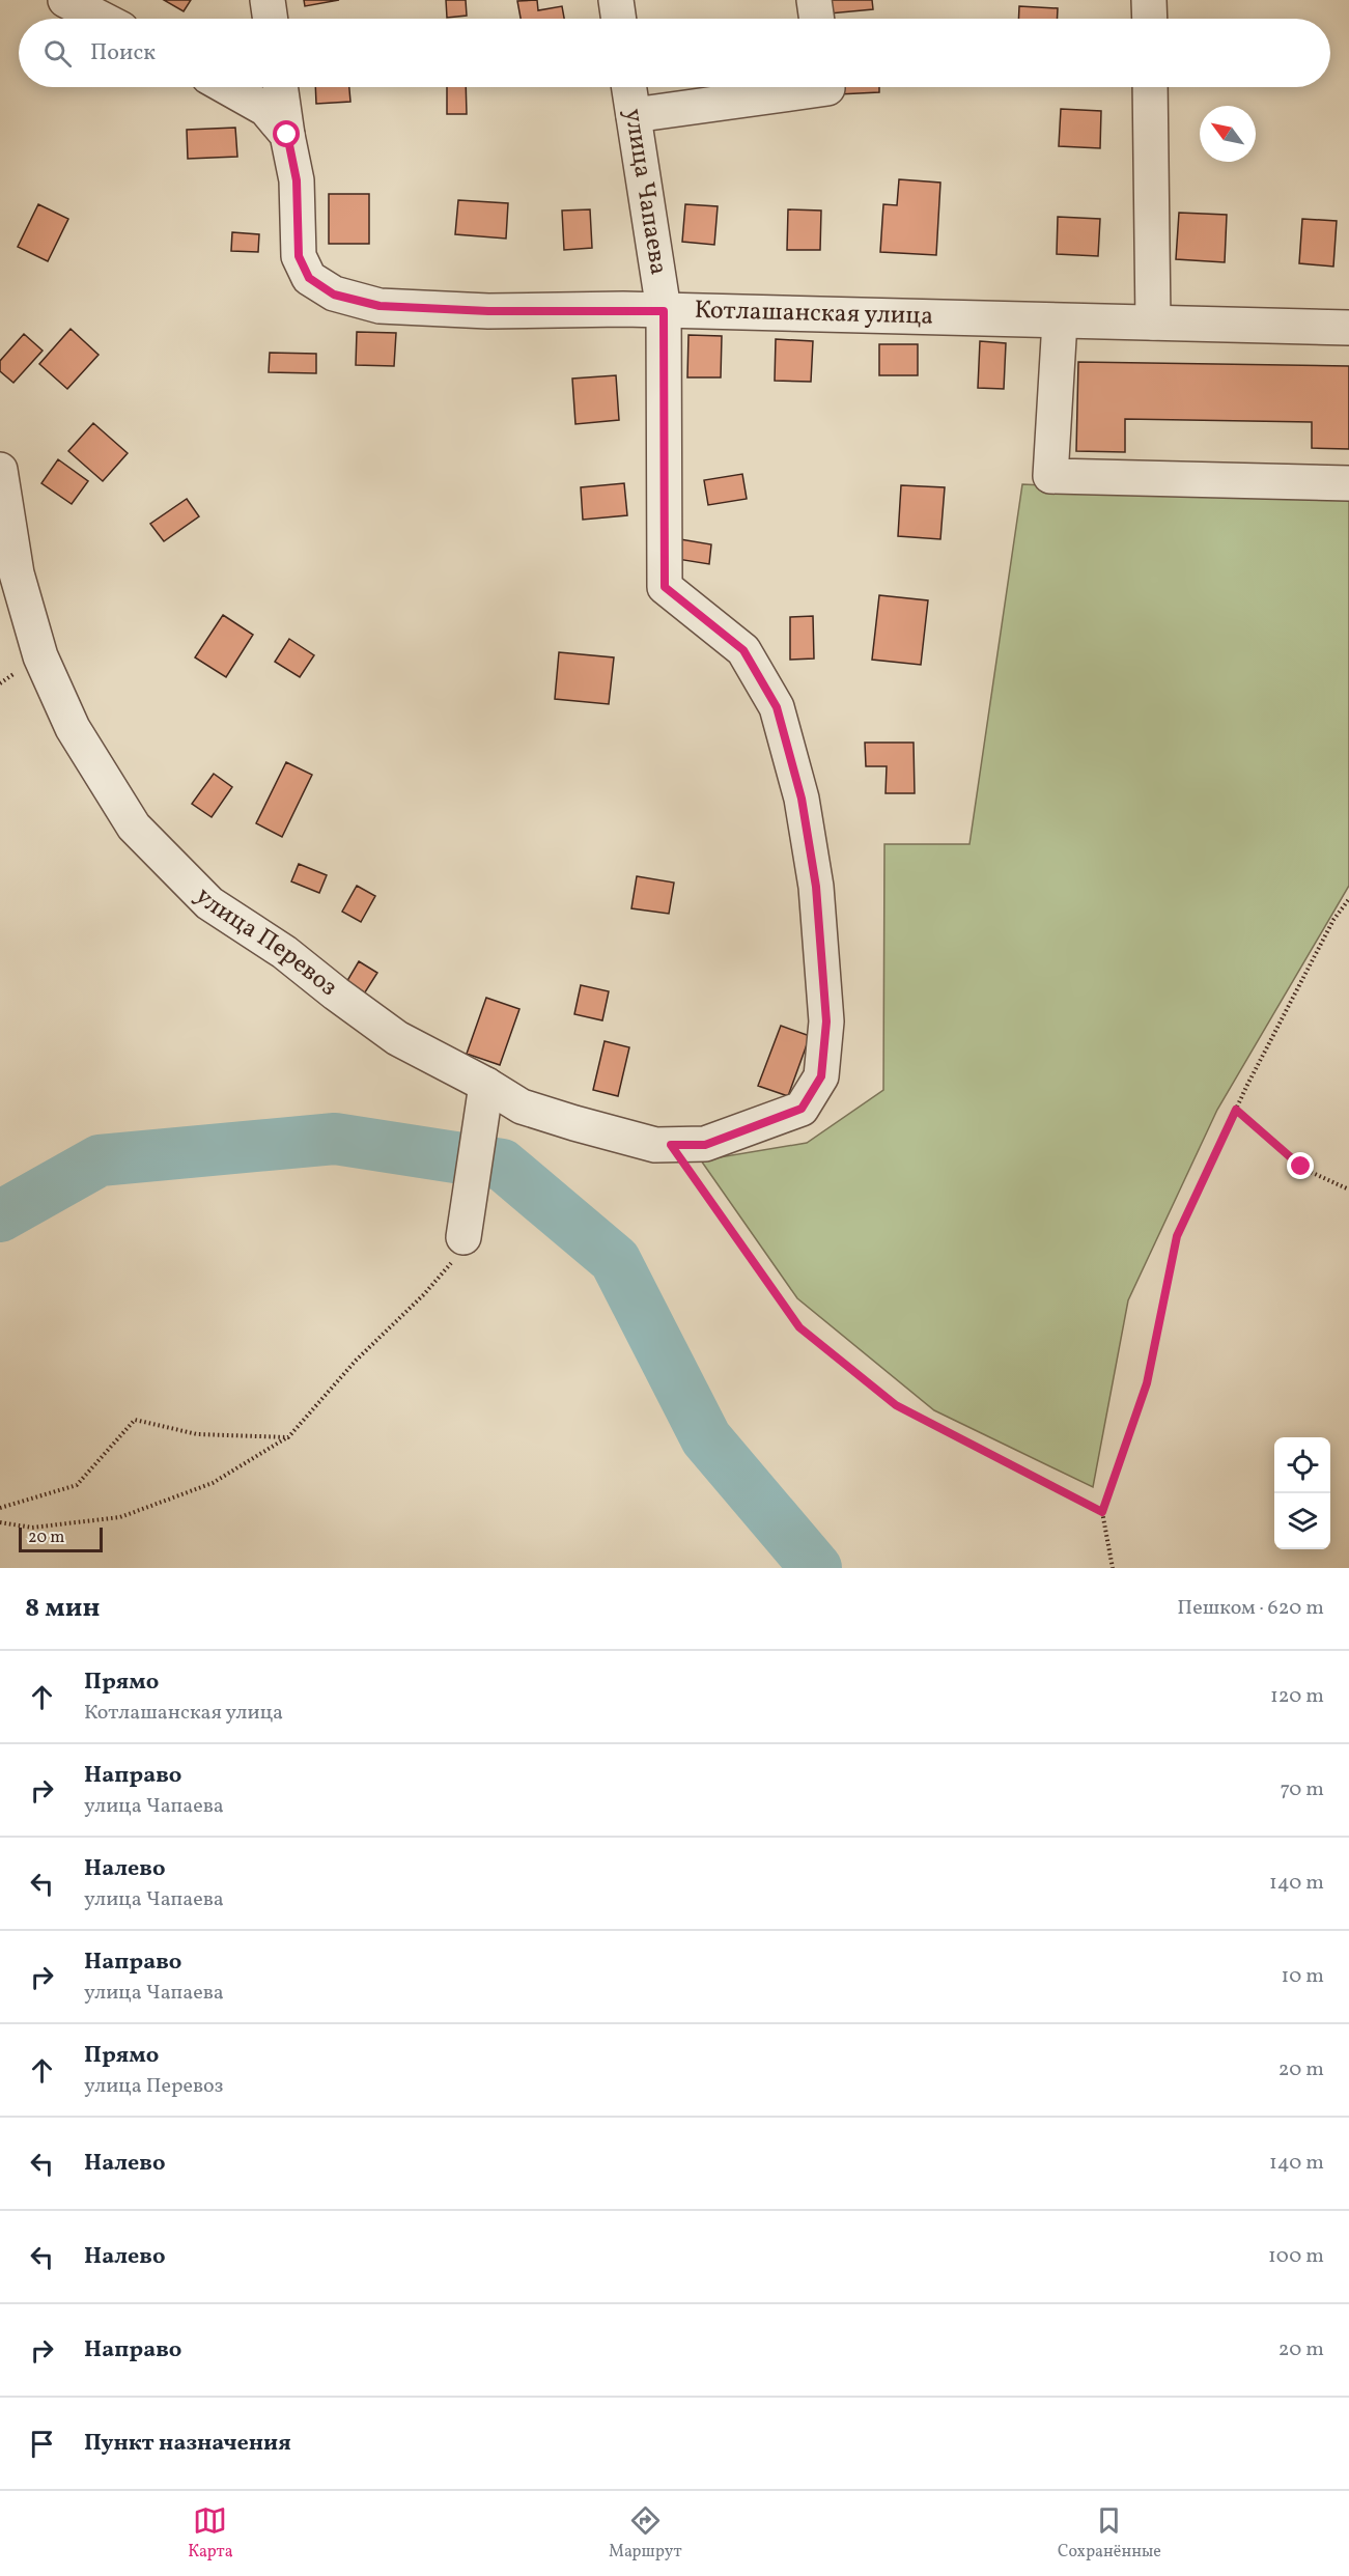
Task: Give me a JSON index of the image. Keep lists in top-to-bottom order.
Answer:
{
  "streets": {
    "street": ["улица Чапаева", "Котлашанская улица", "улица Перевоз"]
  },
  "crossings": [
    ["улица Чапаева", "Котлашанская улица"],
    ["улица Чапаева", "улица Перевоз"]
  ],
  "scale_bar": "20 m",
  "north": "top left",
  "page": {
    "search": "Поиск",
    "scale": "20 m",
    "heading": ["8 мин", "Пешком · 620 m"],
    "list": [
      ["Прямо", "Котлашанская улица", "120 m"],
      ["Направо", "улица Чапаева", "70 m"],
      ["Налево", "улица Чапаева", "140 m"],
      ["Направо", "улица Чапаева", "10 m"],
      ["Прямо", "улица Перевоз", "20 m"],
      ["Налево", "140 m"],
      ["Налево", "100 m"],
      ["Направо", "20 m"],
      "Пункт назначения"
    ],
    "nav": ["Карта", "Маршрут", "Сохранённые"]
  }
}
